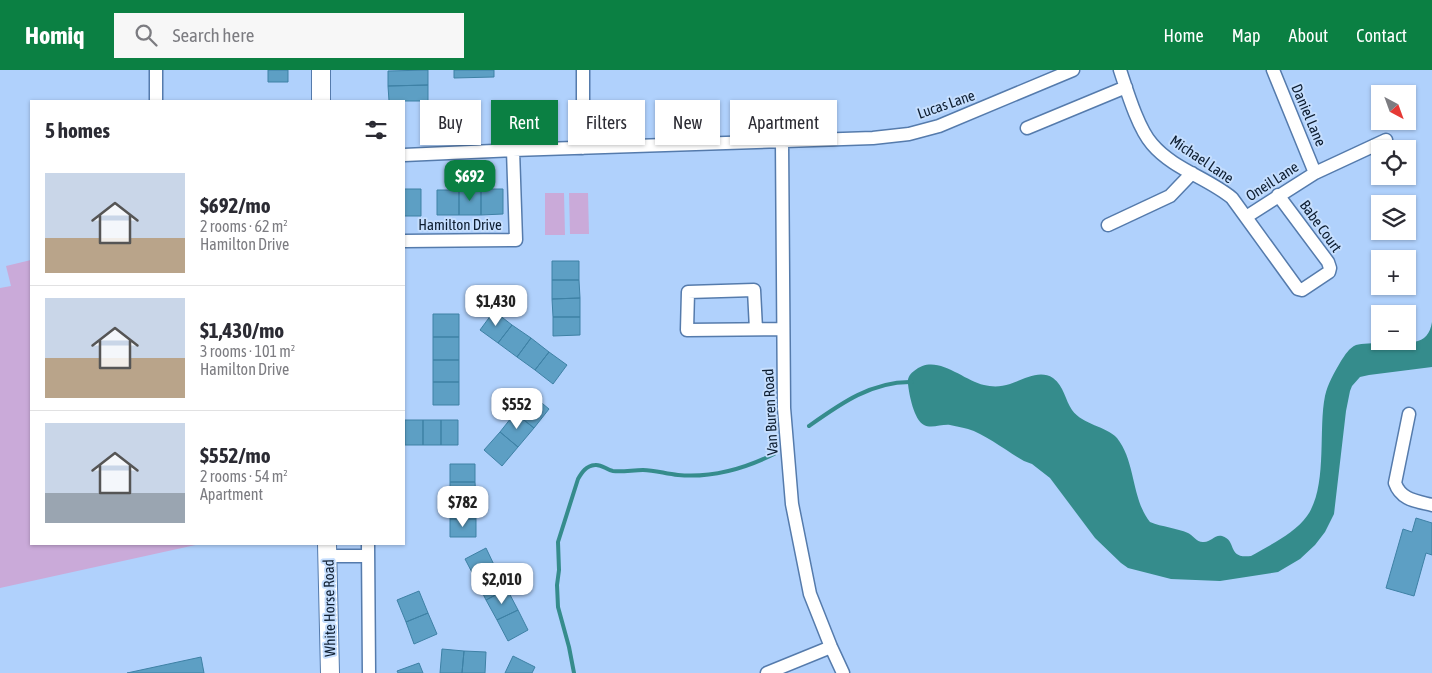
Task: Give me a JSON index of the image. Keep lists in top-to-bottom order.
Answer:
{
  "streets": {
    "main road": ["White Horse Road"],
    "street": [
      "Lucas Lane",
      "Daniel Lane",
      "Michael Lane",
      "Oneil Lane",
      "Hamilton Drive",
      "Babe Court",
      "Van Buren Road"
    ]
  },
  "crossings": [
    ["Lucas Lane", "Hamilton Drive"],
    ["Daniel Lane", "Oneil Lane"],
    ["Michael Lane", "Oneil Lane"],
    ["Michael Lane", "Babe Court"],
    ["Oneil Lane", "Babe Court"]
  ],
  "north": "bottom right",
  "page": {
    "header": "Homiq",
    "search": "Search here",
    "nav": [
      "Home",
      "Map",
      "About",
      "Contact"
    ],
    "map_buttons": ["+", "−"],
    "chip": [
      "Buy",
      "Rent",
      "Filters",
      "New",
      "Apartment"
    ],
    "heading": "5 homes",
    "price": [
      "$692",
      "$1,430",
      "$552",
      "$782",
      "$2,010"
    ],
    "list": [
      {
        "name": "$692/mo",
        "note": "2 rooms · 62 m² · Hamilton Drive"
      },
      {
        "name": "$1,430/mo",
        "note": "3 rooms · 101 m² · Hamilton Drive"
      },
      {
        "name": "$552/mo",
        "note": "2 rooms · 54 m² · Apartment"
      }
    ]
  }
}
